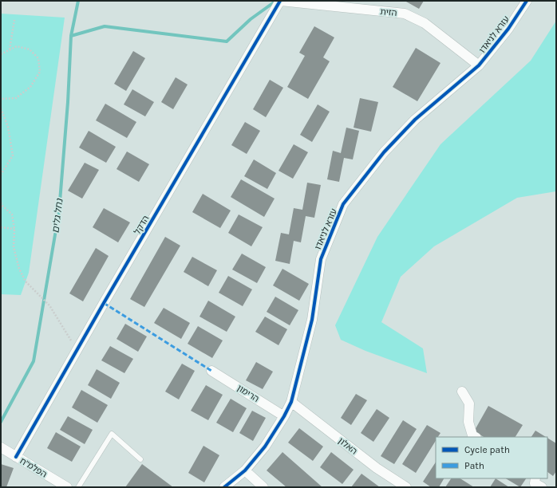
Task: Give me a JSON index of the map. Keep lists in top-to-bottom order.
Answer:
{
  "streets": {
    "street": [
      "הזית",
      "עזרא לניאדו",
      "הדקל",
      "הרימון",
      "האלון",
      "הפלמ\"ח"
    ]
  },
  "crossings": [
    ["הזית", "עזרא לניאדו"],
    ["הזית", "הדקל"],
    ["עזרא לניאדו", "הרימון"],
    ["עזרא לניאדו", "האלון"],
    ["הדקל", "הפלמ\"ח"]
  ],
  "water": ["נחל גלים"],
  "legend": ["Cycle path", "Path"]
}
